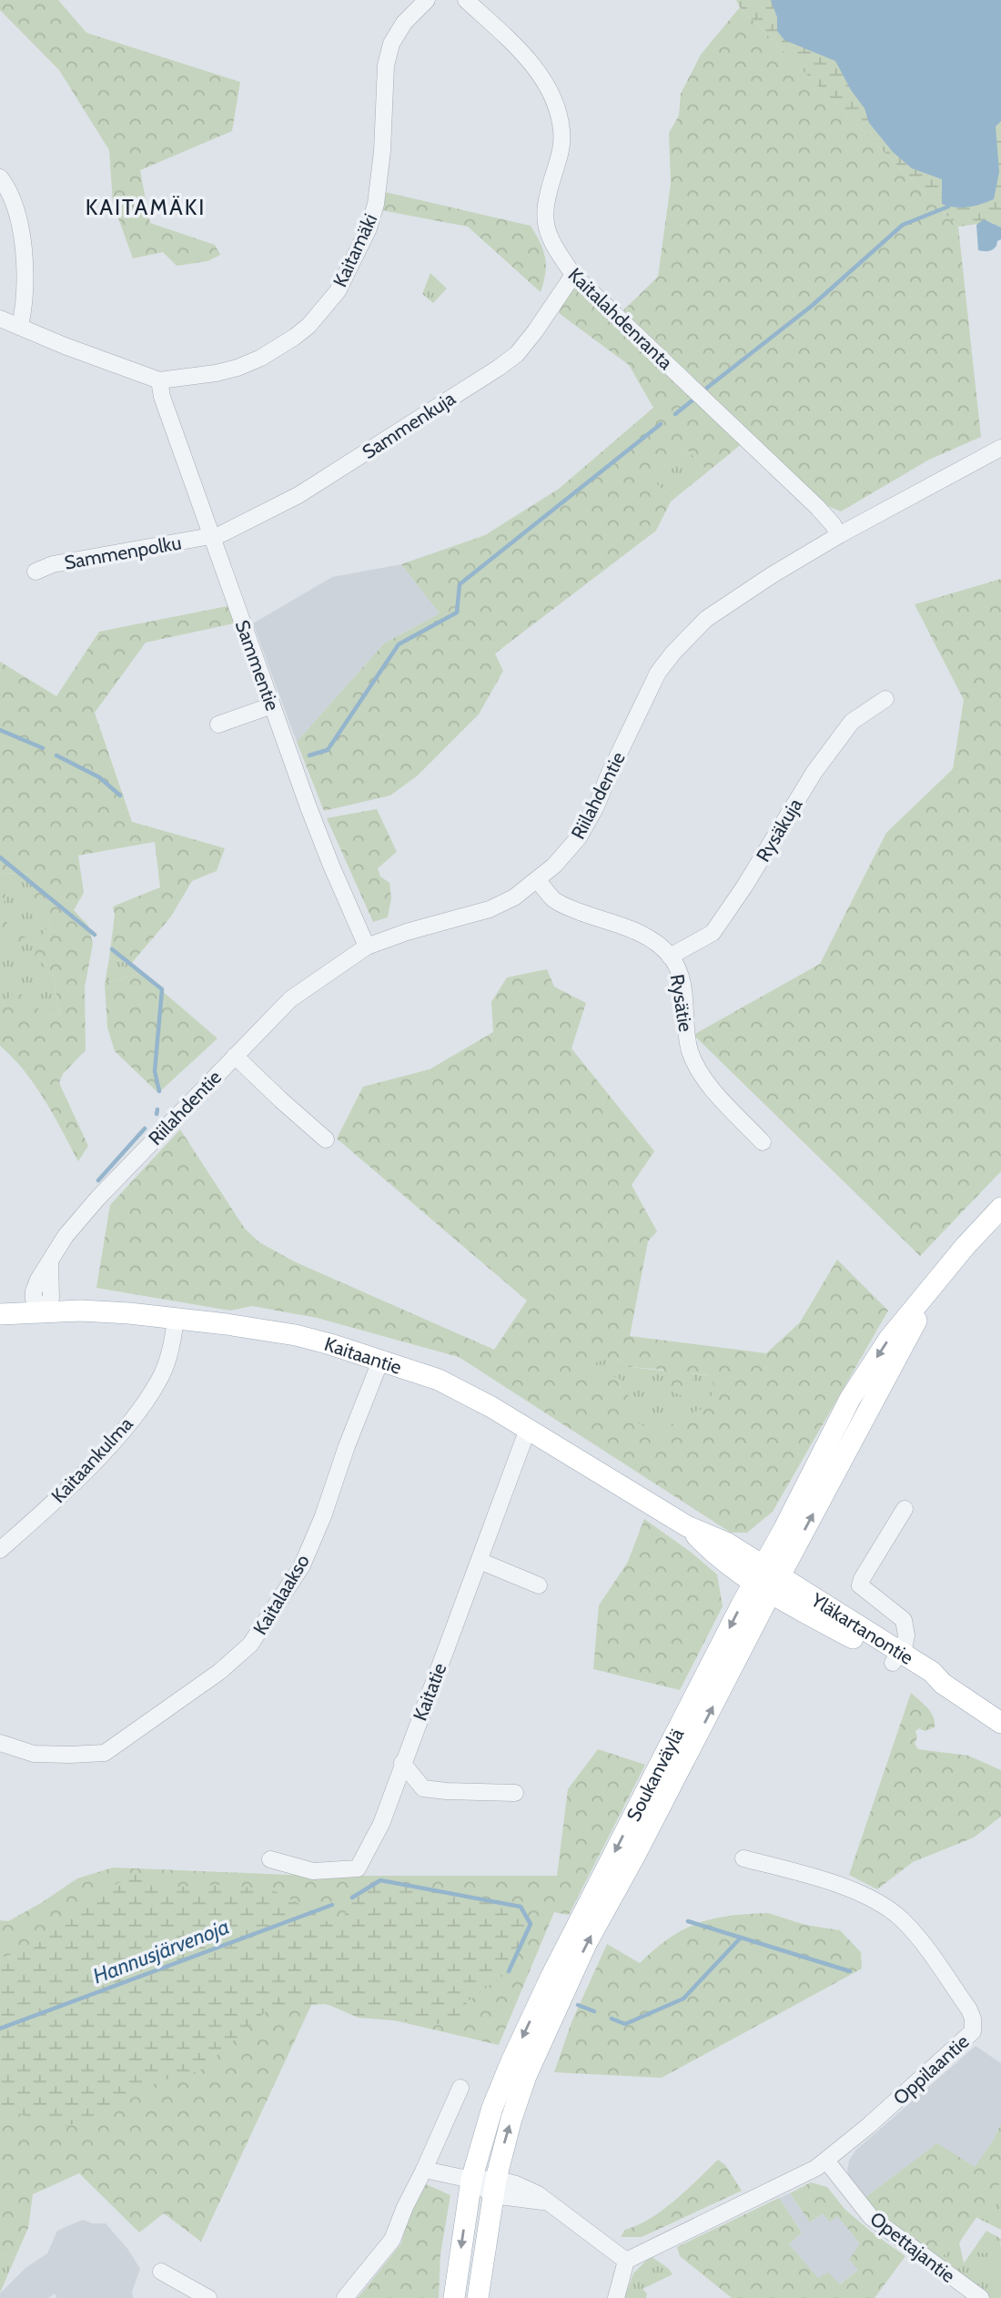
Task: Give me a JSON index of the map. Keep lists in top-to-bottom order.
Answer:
{
  "streets": {
    "main road": ["Kaitaantie", "Yläkartanontie", "Soukanväylä"],
    "street": [
      "Kaitamäki",
      "Kaitalahdenranta",
      "Sammenkuja",
      "Sammenpolku",
      "Sammentie",
      "Riilahdentie",
      "Rysäkuja",
      "Rysätie",
      "Kaitaankulma",
      "Kaitalaakso",
      "Kaitatie",
      "Oppilaantie",
      "Opettajantie"
    ]
  },
  "crossings": [
    ["Kaitamäki", "Sammentie"],
    ["Kaitalahdenranta", "Sammenkuja"],
    ["Kaitalahdenranta", "Riilahdentie"],
    ["Sammenkuja", "Sammenpolku"],
    ["Sammenkuja", "Sammentie"],
    ["Sammenpolku", "Sammentie"],
    ["Sammentie", "Riilahdentie"],
    ["Riilahdentie", "Rysätie"],
    ["Riilahdentie", "Kaitaantie"],
    ["Rysäkuja", "Rysätie"],
    ["Kaitaantie", "Kaitaankulma"],
    ["Kaitaantie", "Kaitalaakso"],
    ["Kaitaantie", "Yläkartanontie"],
    ["Kaitaantie", "Kaitatie"],
    ["Kaitaantie", "Soukanväylä"],
    ["Yläkartanontie", "Soukanväylä"],
    ["Oppilaantie", "Opettajantie"]
  ],
  "districts": ["KAITAMÄKI"],
  "water": ["Hannusjärvenoja"]
}
